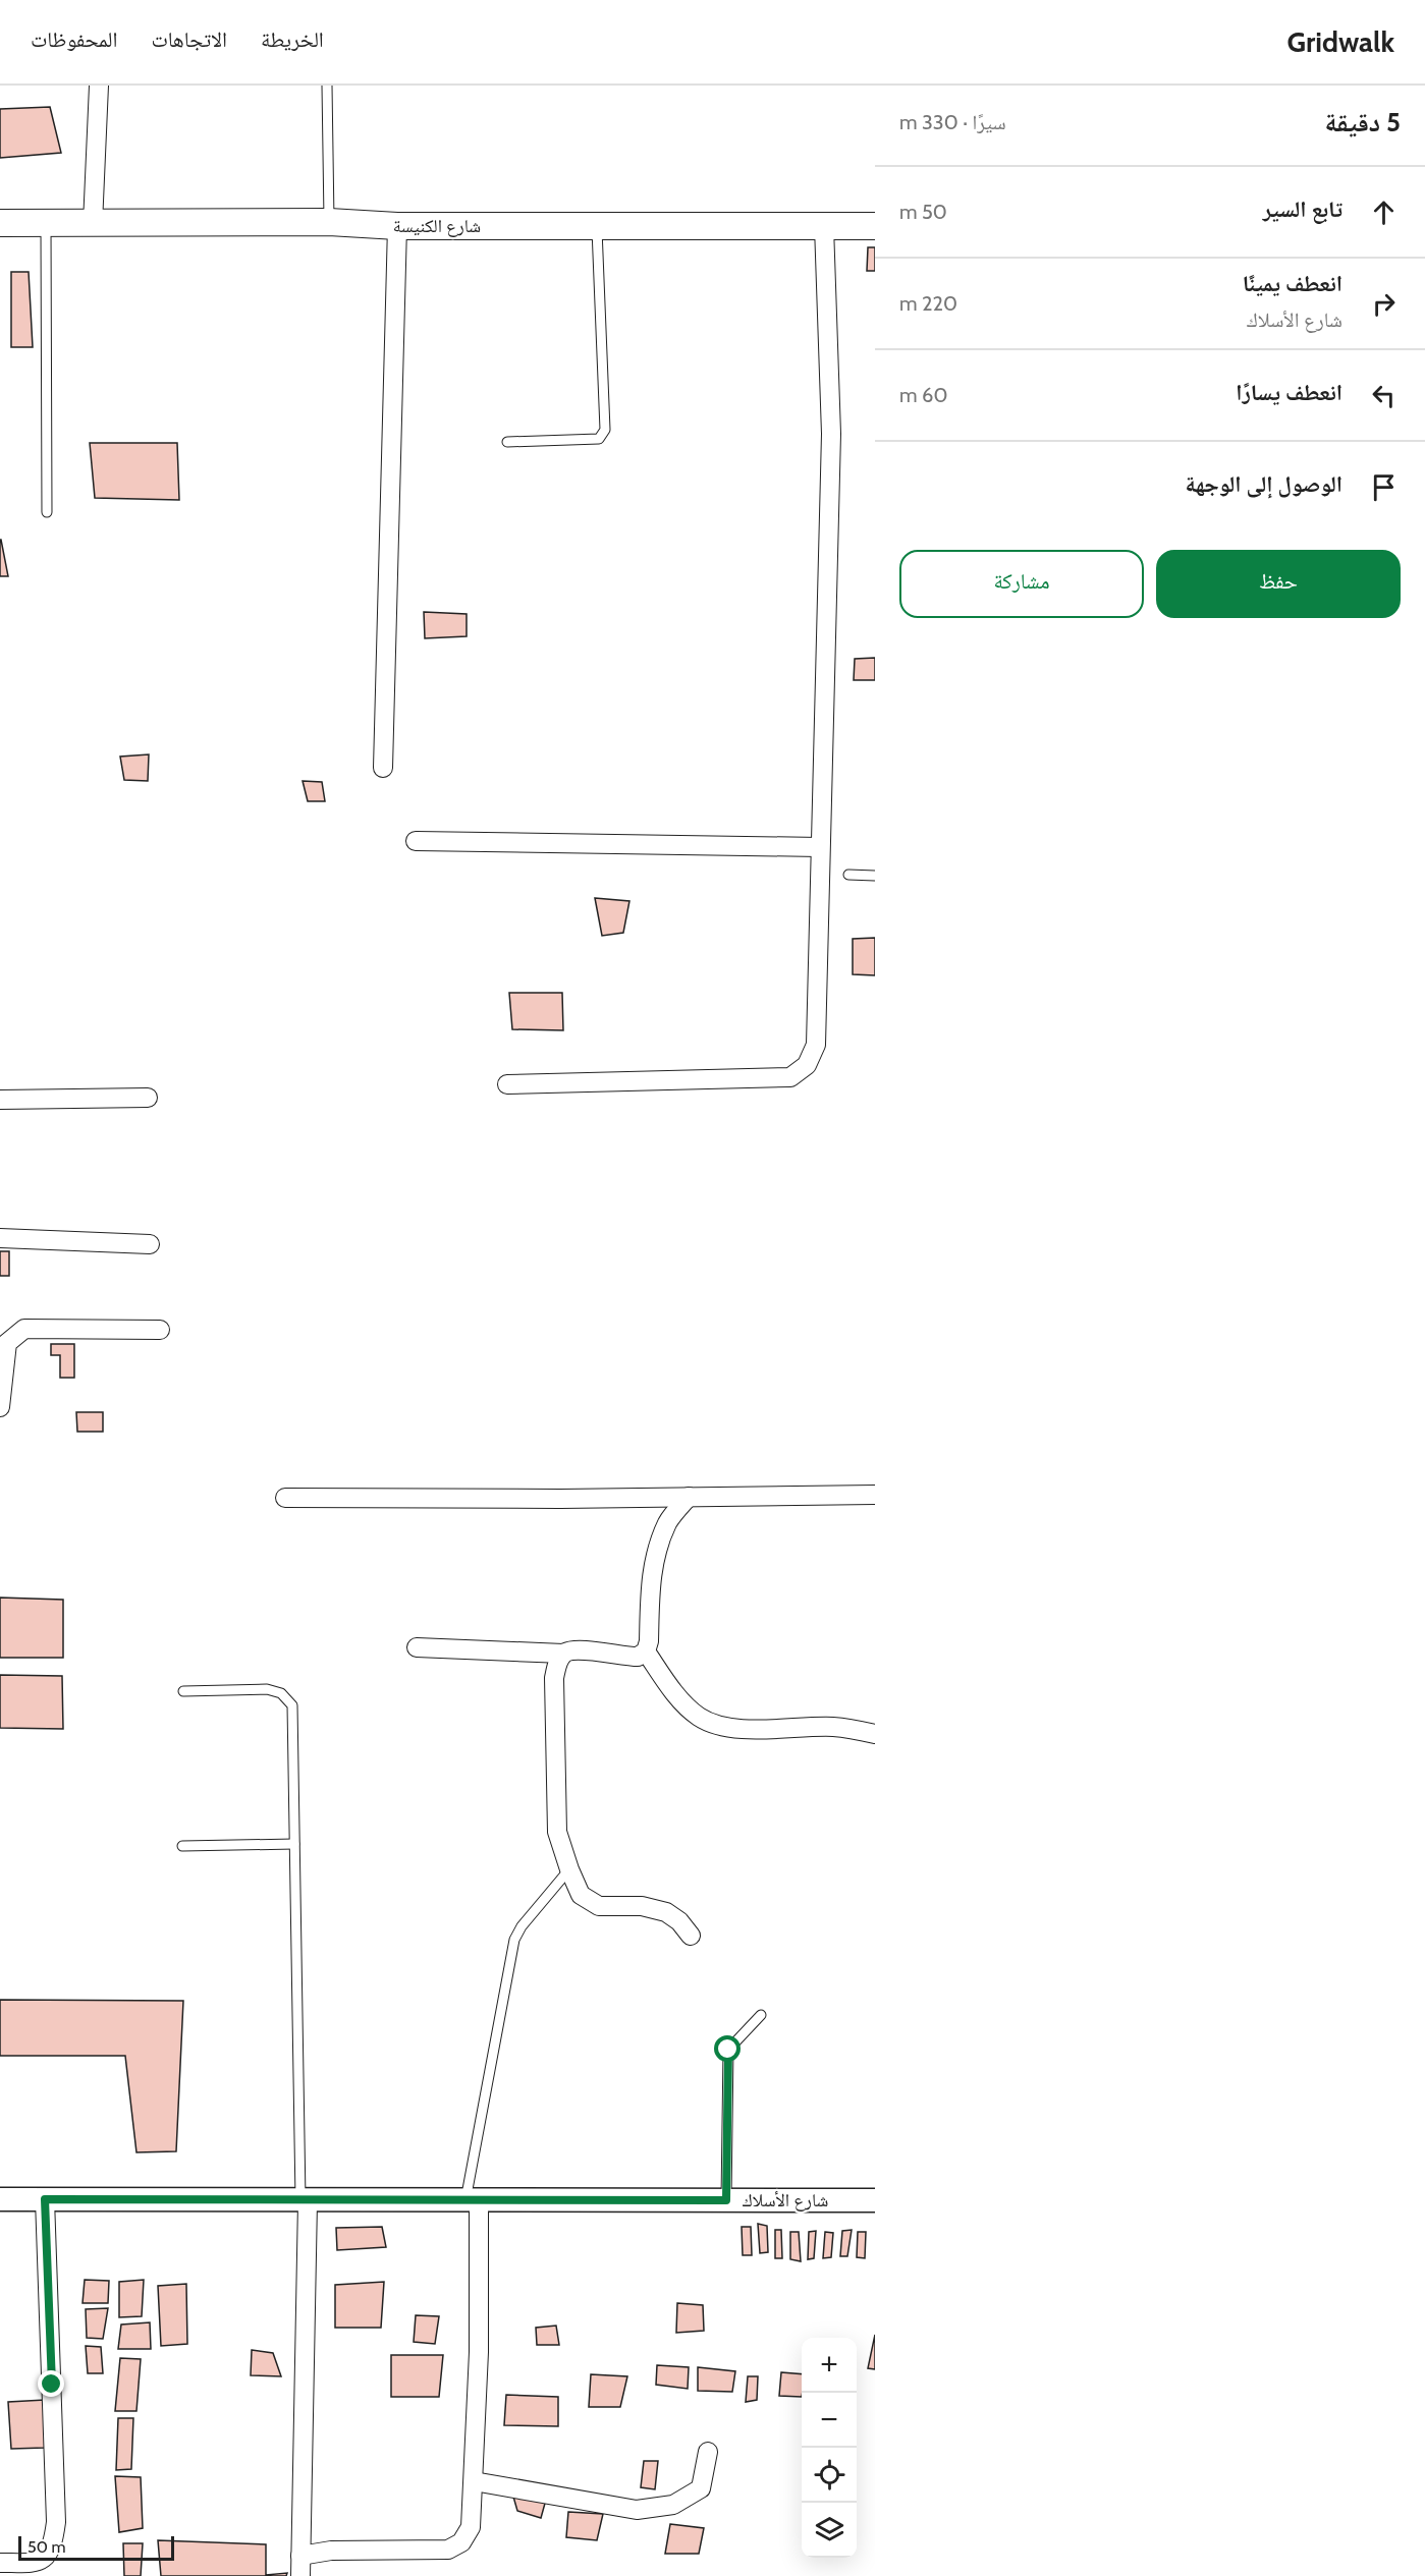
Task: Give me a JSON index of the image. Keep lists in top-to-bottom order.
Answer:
{
  "streets": {
    "main road": ["شارع الكنيسة"],
    "street": ["شارع الأسلاك"]
  },
  "scale_bar": "50 m",
  "page": {
    "header": "Gridwalk",
    "nav": ["الخريطة", "الاتجاهات", "المحفوظات"],
    "heading": ["5 دقيقة", "سيرًا · 330 m"],
    "list": [
      ["تابع السير", "50 m"],
      ["انعطف يمينًا", "شارع الأسلاك", "220 m"],
      ["انعطف يسارًا", "60 m"],
      "الوصول إلى الوجهة"
    ],
    "buttons": ["حفظ", "مشاركة"],
    "map_buttons": ["+", "−"],
    "scale": "50 m"
  }
}
